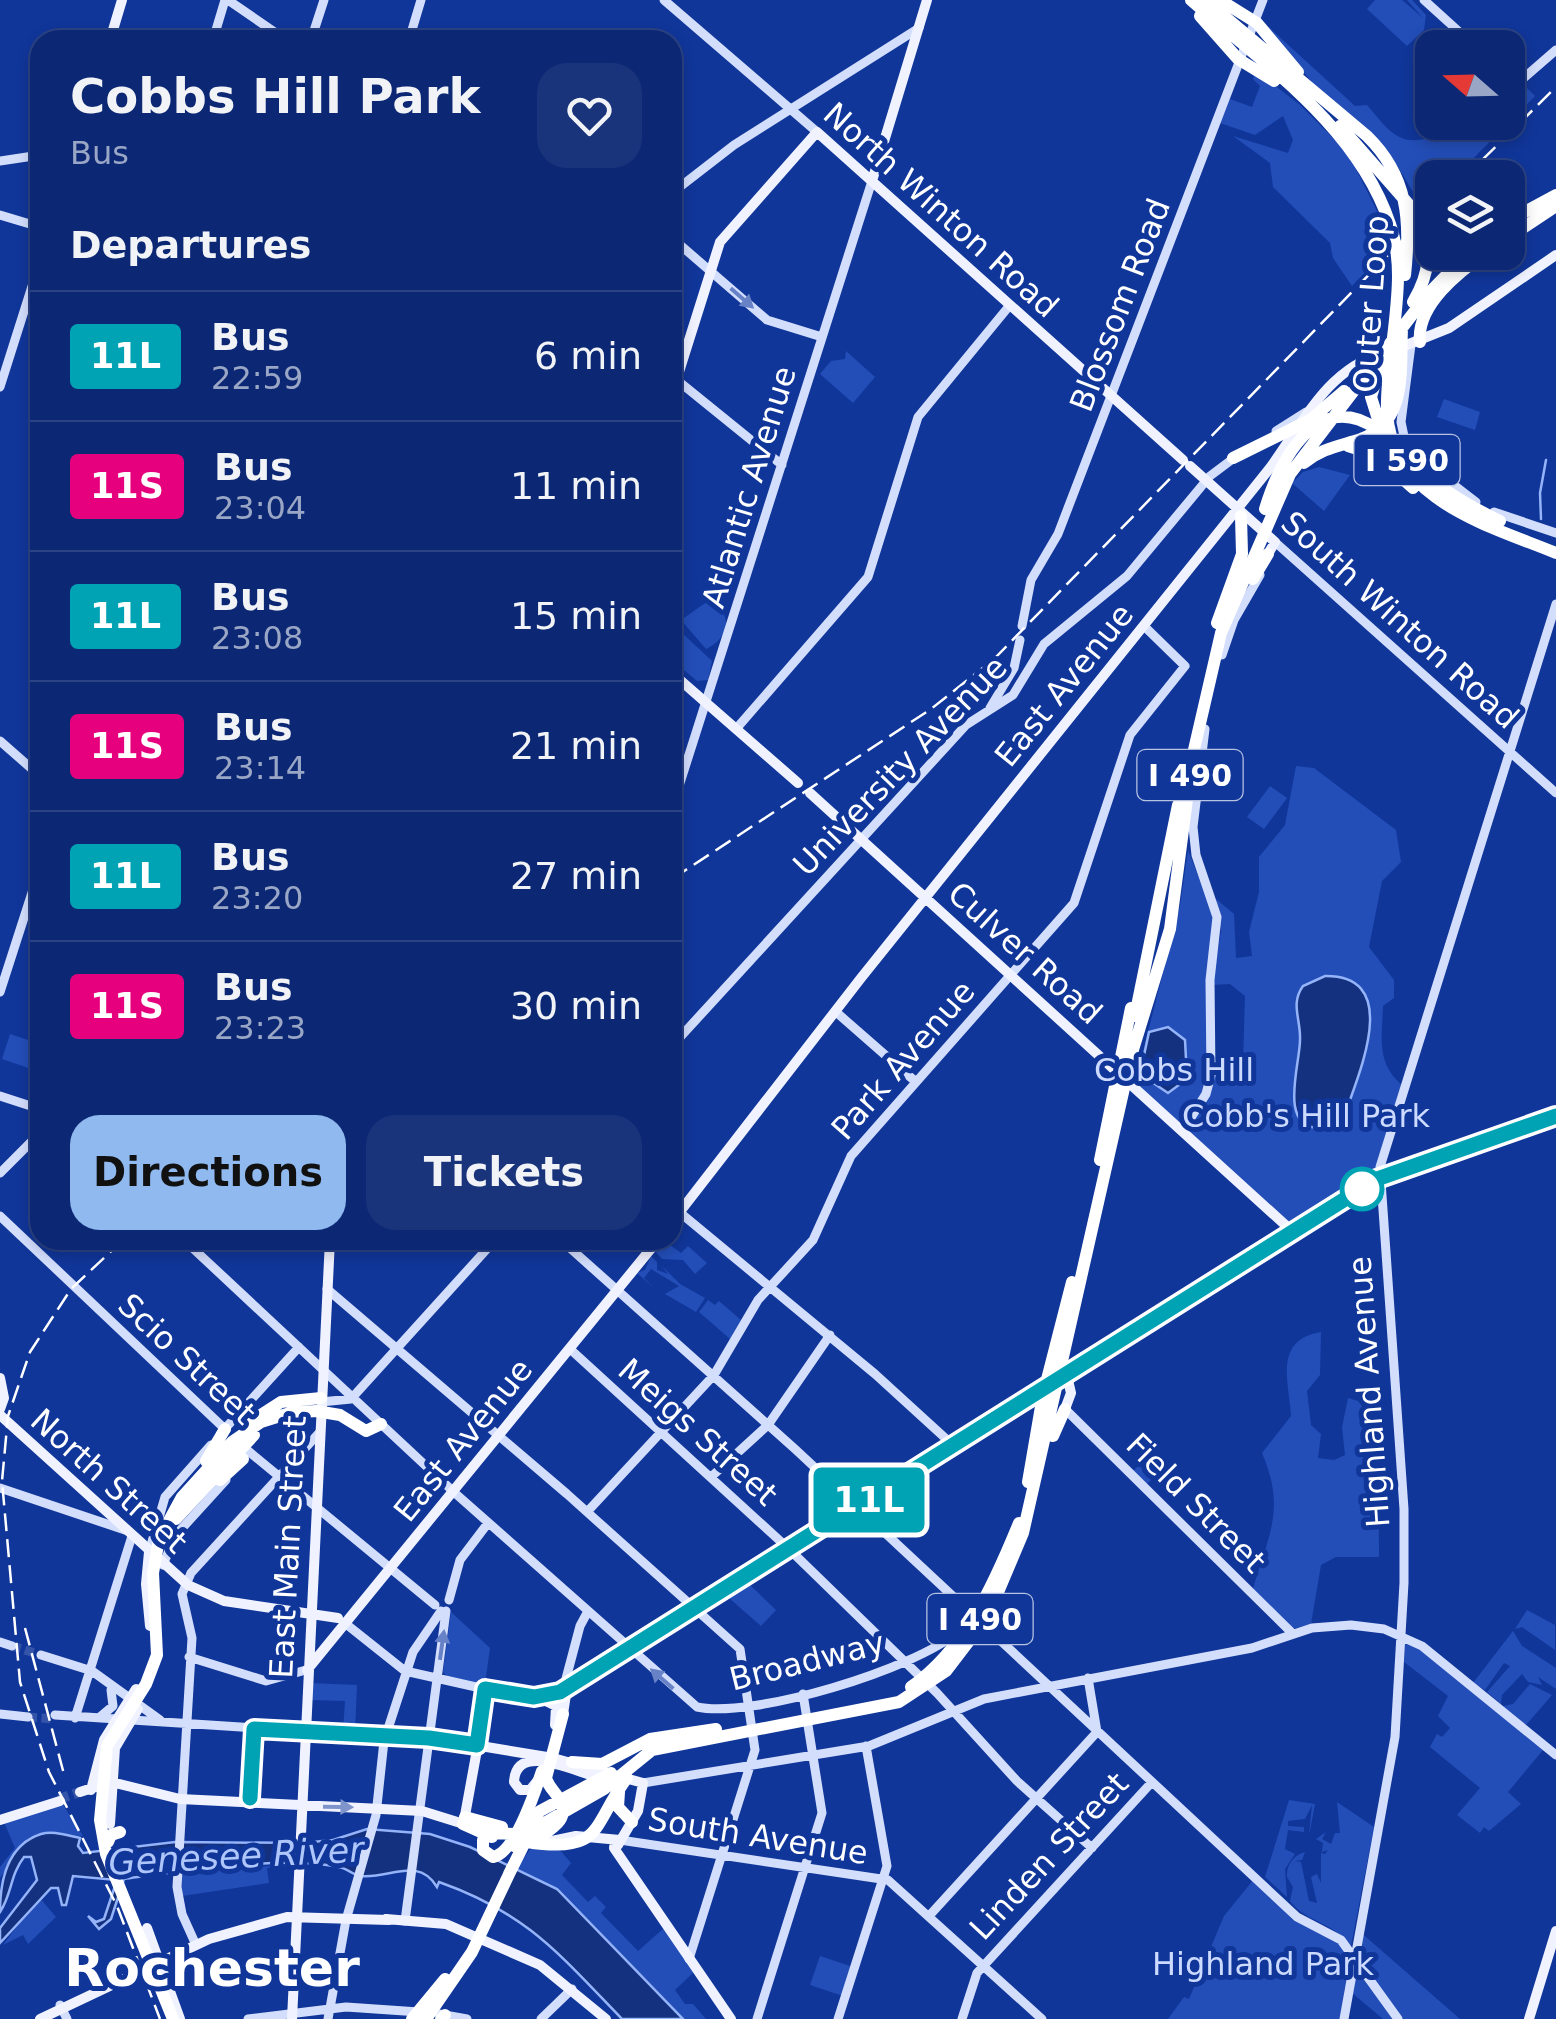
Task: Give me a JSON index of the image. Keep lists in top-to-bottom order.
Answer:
{
  "streets": {
    "highway": ["Outer Loop", "I 590", "I 490"],
    "main road": [
      "North Winton Road",
      "South Winton Road",
      "East Avenue",
      "Culver Road",
      "North Street",
      "East Main Street",
      "South Avenue"
    ],
    "street": [
      "Blossom Road",
      "Atlantic Avenue",
      "University Avenue",
      "Park Avenue",
      "Scio Street",
      "Highland Avenue",
      "Meigs Street",
      "Field Street",
      "Broadway",
      "Linden Street"
    ]
  },
  "crossings": [
    ["North Winton Road", "Blossom Road"],
    ["North Winton Road", "Atlantic Avenue"],
    ["North Winton Road", "South Winton Road"],
    ["North Winton Road", "University Avenue"],
    ["Outer Loop", "Blossom Road"],
    ["Outer Loop", "I 490"],
    ["South Winton Road", "East Avenue"],
    ["South Winton Road", "University Avenue"],
    ["South Winton Road", "I 490"],
    ["South Winton Road", "Highland Avenue"],
    ["East Avenue", "University Avenue"],
    ["East Avenue", "Culver Road"],
    ["East Avenue", "Park Avenue"],
    ["East Avenue", "Scio Street"],
    ["East Avenue", "Meigs Street"],
    ["East Avenue", "North Street"],
    ["East Avenue", "East Main Street"],
    ["University Avenue", "Culver Road"],
    ["Culver Road", "Park Avenue"],
    ["Park Avenue", "Meigs Street"],
    ["Scio Street", "East Main Street"],
    ["Meigs Street", "Broadway"],
    ["Meigs Street", "Linden Street"],
    ["North Street", "East Main Street"],
    ["East Main Street", "South Avenue"],
    ["South Avenue", "Linden Street"]
  ],
  "districts": ["Rochester"],
  "water": ["Genesee River"],
  "parks": ["Cobbs Hill", "Cobb's Hill Park", "Highland Park"],
  "lines": ["bus line 11L"],
  "north": "left",
  "page": {
    "on_map": "11L",
    "heading": [
      ["Cobbs Hill Park", "Bus"],
      "Departures"
    ],
    "list": [
      {
        "mark": "11L",
        "name": "Bus",
        "note": "22:59",
        "value": "6 min"
      },
      {
        "mark": "11S",
        "name": "Bus",
        "note": "23:04",
        "value": "11 min"
      },
      {
        "mark": "11L",
        "name": "Bus",
        "note": "23:08",
        "value": "15 min"
      },
      {
        "mark": "11S",
        "name": "Bus",
        "note": "23:14",
        "value": "21 min"
      },
      {
        "mark": "11L",
        "name": "Bus",
        "note": "23:20",
        "value": "27 min"
      },
      {
        "mark": "11S",
        "name": "Bus",
        "note": "23:23",
        "value": "30 min"
      }
    ],
    "buttons": ["Directions", "Tickets"]
  }
}
